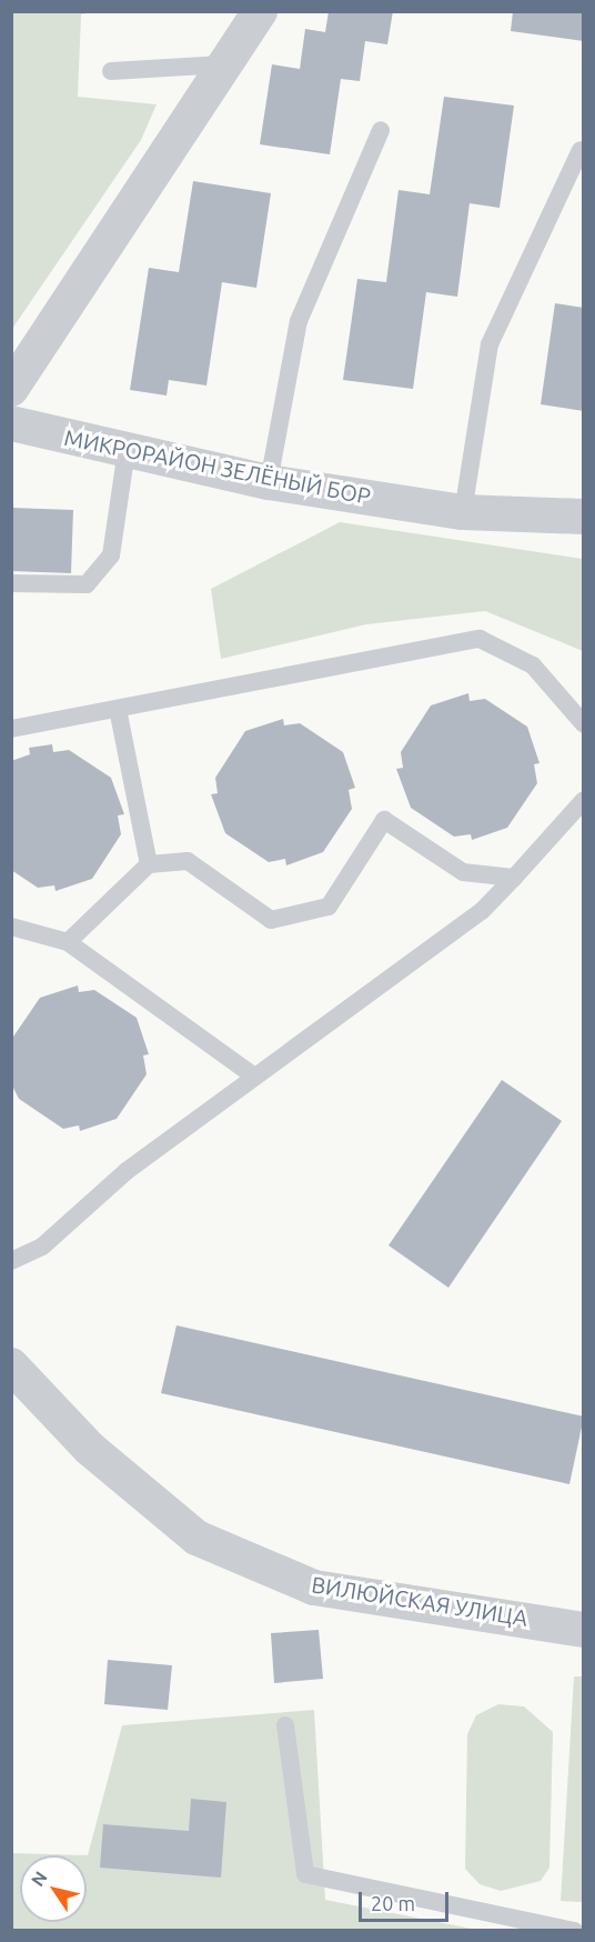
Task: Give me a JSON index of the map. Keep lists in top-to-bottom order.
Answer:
{
  "streets": {
    "street": ["МИКРОРАЙОН ЗЕЛЁНЫЙ БОР", "ВИЛЮЙСКАЯ УЛИЦА"]
  },
  "scale_bar": "20 m",
  "north": "top left"
}
